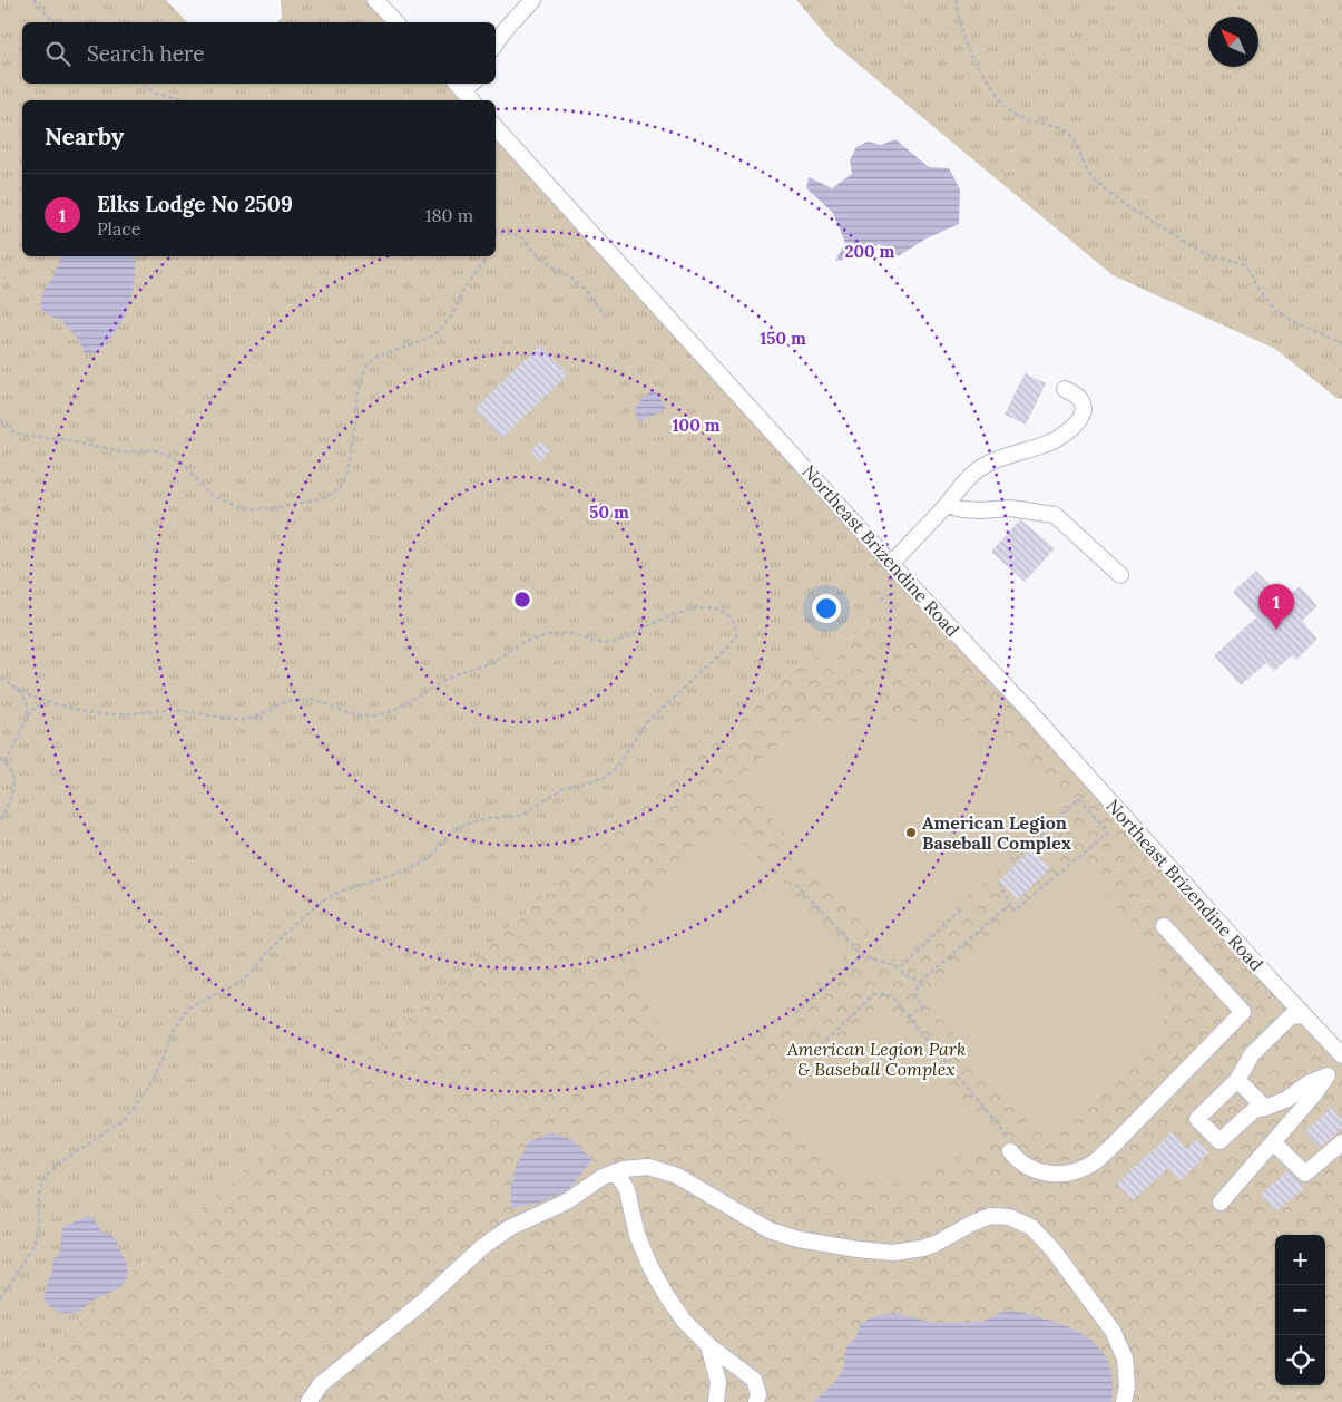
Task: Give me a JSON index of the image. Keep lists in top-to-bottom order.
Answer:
{
  "streets": {
    "street": ["Northeast Brizendine Road"]
  },
  "parks": ["American Legion Park & Baseball Complex"],
  "places": ["American Legion Baseball Complex"],
  "north": "top left",
  "page": {
    "search": "Search here",
    "heading": "Nearby",
    "list": [
      {
        "mark": "1",
        "name": "Elks Lodge No 2509",
        "note": "Place",
        "value": "180 m"
      }
    ],
    "pins": "1",
    "map_buttons": ["+", "−"]
  },
  "rings": [
    "200 m",
    "150 m",
    "100 m",
    "50 m"
  ]
}
